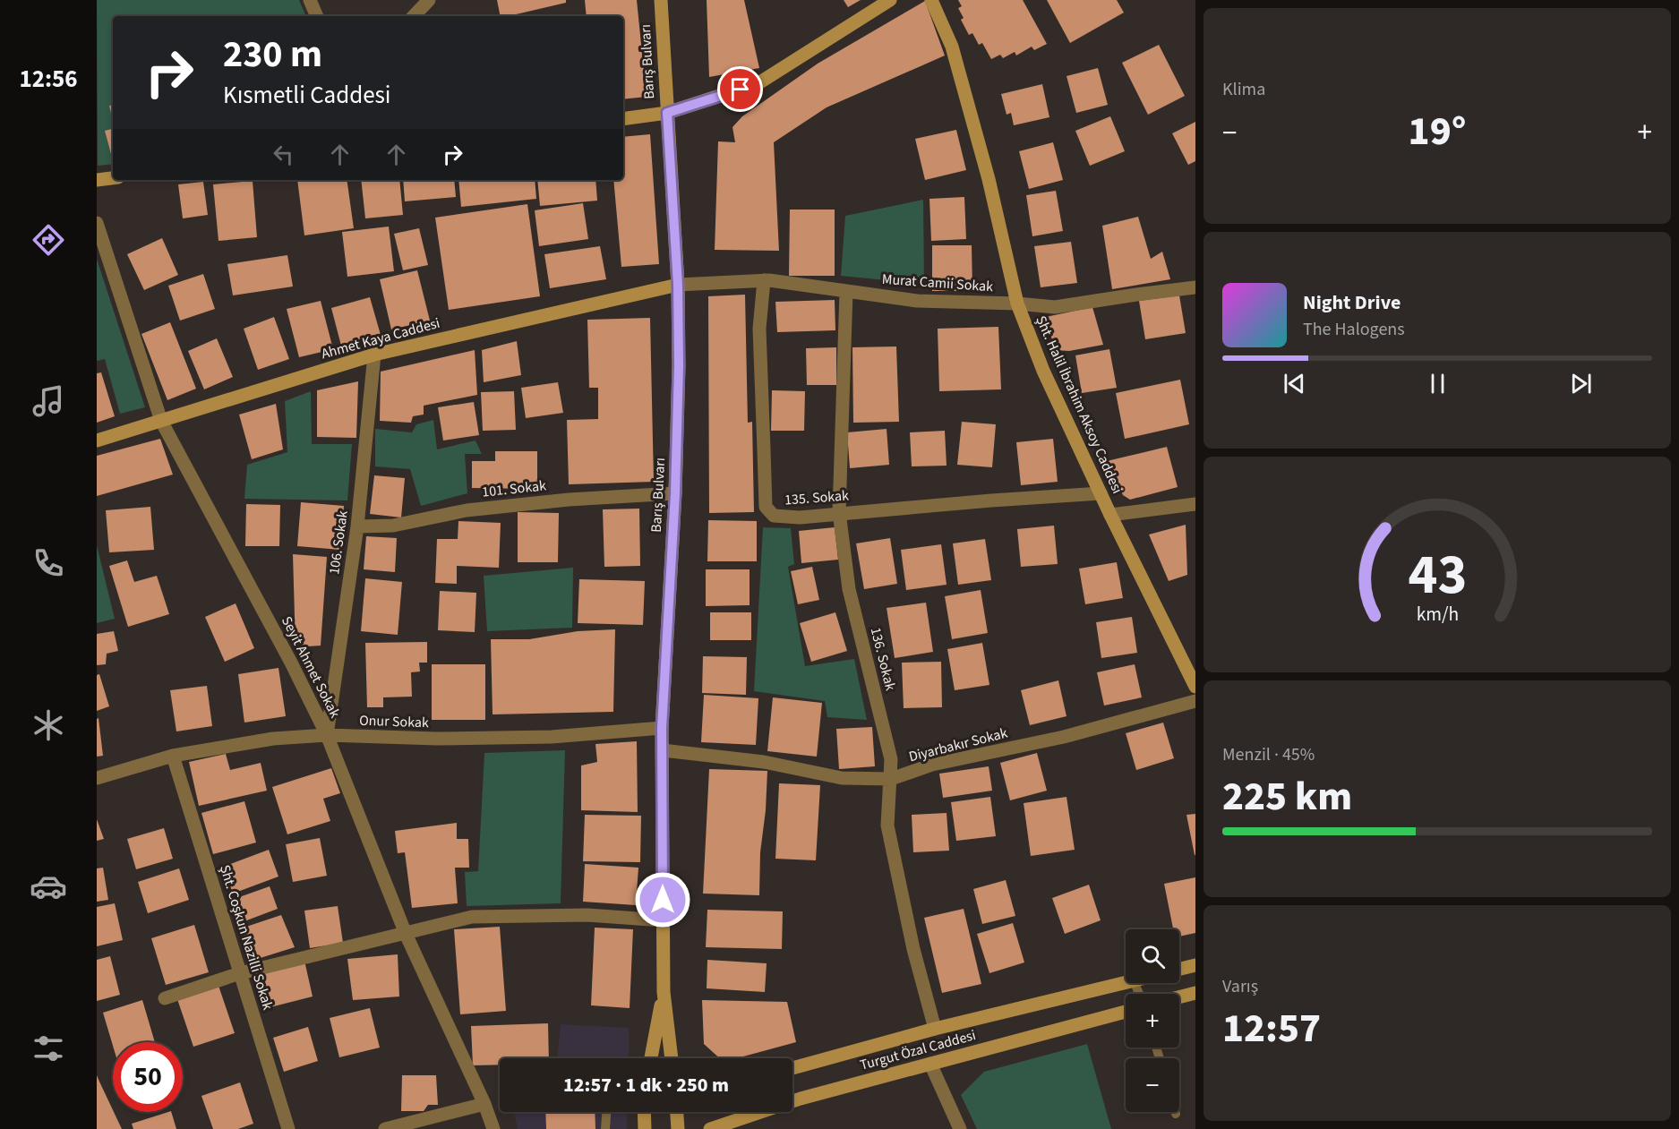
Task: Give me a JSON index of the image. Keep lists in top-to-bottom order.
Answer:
{
  "streets": {
    "street": [
      "Barış Bulvarı",
      "Murat Camii Sokak",
      "Ahmet Kaya Caddesi",
      "Şht. Halil İbrahim Aksoy Caddesi",
      "101. Sokak",
      "135. Sokak",
      "106. Sokak",
      "136. Sokak",
      "Seyit Ahmet Sokak",
      "Onur Sokak",
      "Diyarbakır Sokak",
      "Şht. Coşkun Nazilli Sokak",
      "Turgut Özal Caddesi"
    ]
  },
  "crossings": [
    ["Barış Bulvarı", "Murat Camii Sokak"],
    ["Barış Bulvarı", "Ahmet Kaya Caddesi"],
    ["Barış Bulvarı", "101. Sokak"],
    ["Barış Bulvarı", "Onur Sokak"],
    ["Barış Bulvarı", "Diyarbakır Sokak"],
    ["Murat Camii Sokak", "Ahmet Kaya Caddesi"],
    ["Murat Camii Sokak", "Şht. Halil İbrahim Aksoy Caddesi"],
    ["Murat Camii Sokak", "135. Sokak"],
    ["Murat Camii Sokak", "136. Sokak"],
    ["Ahmet Kaya Caddesi", "106. Sokak"],
    ["Ahmet Kaya Caddesi", "Seyit Ahmet Sokak"],
    ["Şht. Halil İbrahim Aksoy Caddesi", "135. Sokak"],
    ["101. Sokak", "106. Sokak"],
    ["135. Sokak", "136. Sokak"],
    ["106. Sokak", "Seyit Ahmet Sokak"],
    ["106. Sokak", "Onur Sokak"],
    ["136. Sokak", "Diyarbakır Sokak"],
    ["136. Sokak", "Turgut Özal Caddesi"],
    ["Seyit Ahmet Sokak", "Onur Sokak"],
    ["Onur Sokak", "Şht. Coşkun Nazilli Sokak"]
  ],
  "page": {
    "tabs": "12:56",
    "tile": [
      "Klima",
      ["Menzil · 45%", "225 km"],
      ["Varış", "12:57"]
    ],
    "turn": ["230 m", "Kısmetli Caddesi"],
    "heat": ["−", "19°", "+"],
    "song": ["Night Drive", "The Halogens"],
    "map_buttons": ["+", "−"],
    "limit": "50",
    "trip": "12:57 · 1 dk · 250 m",
    "gauge": ["43", "km/h"]
  }
}
